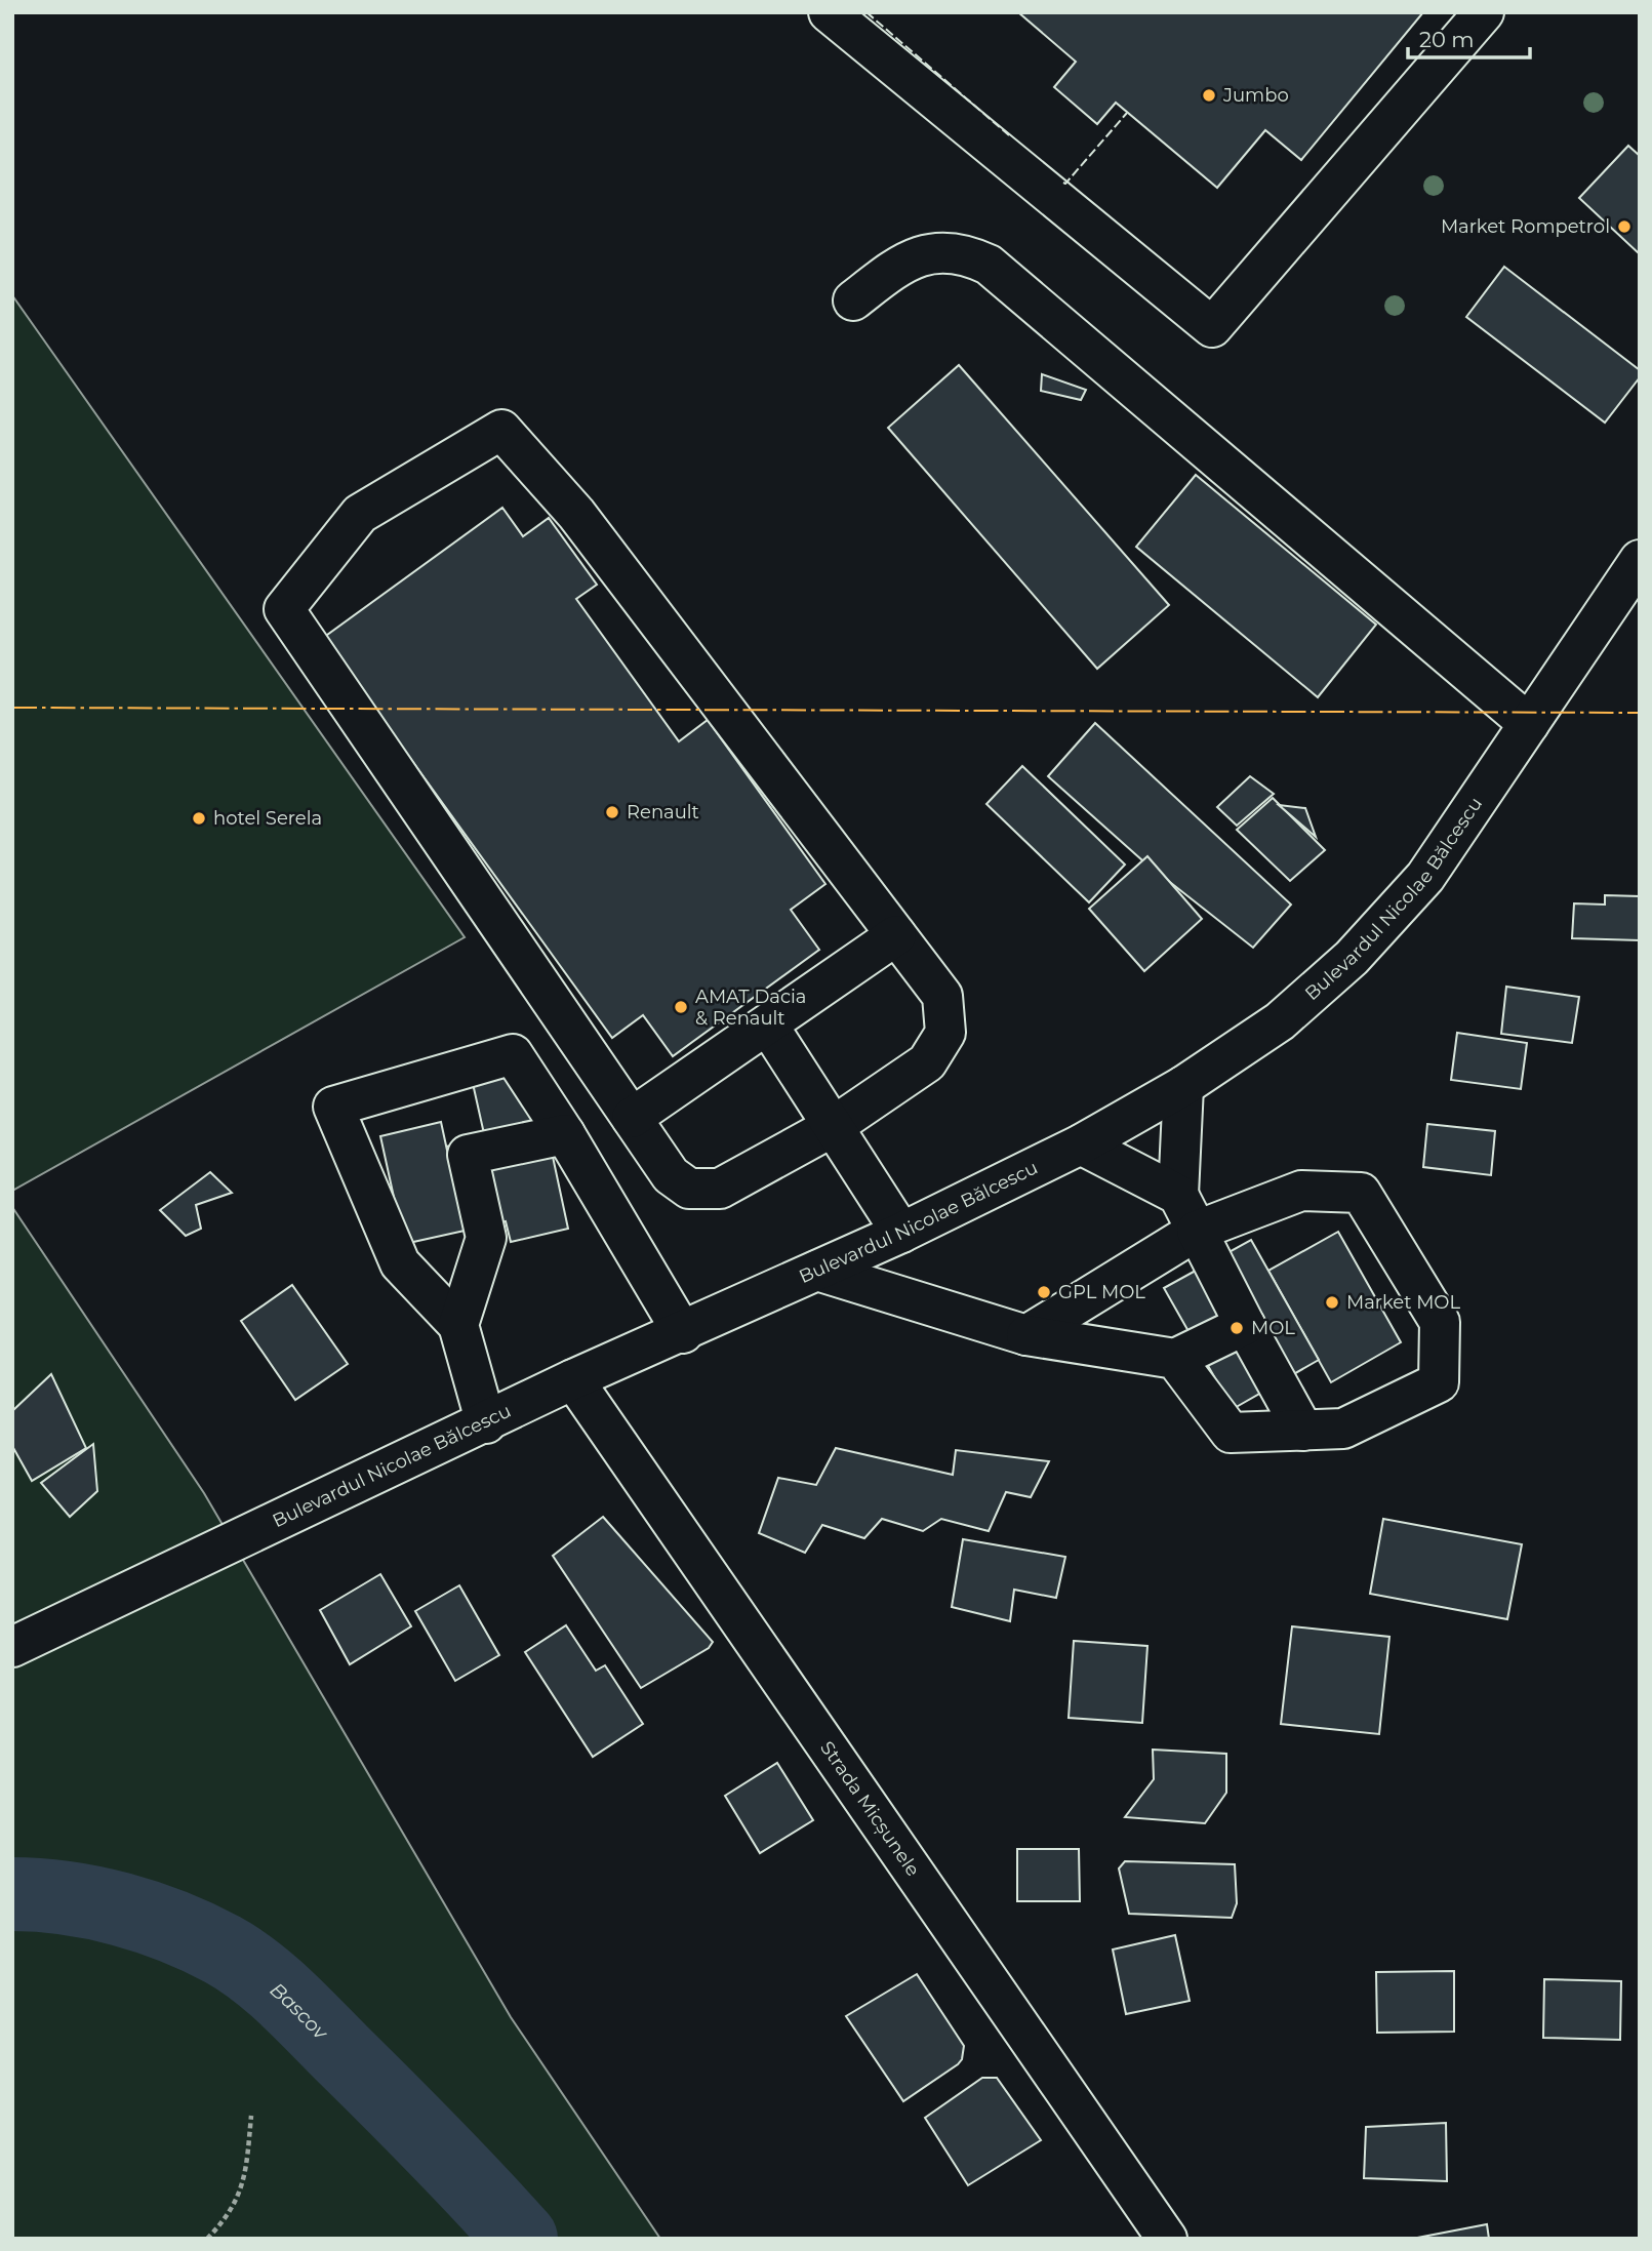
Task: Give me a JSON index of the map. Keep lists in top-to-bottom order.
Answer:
{
  "streets": {
    "main road": ["Bulevardul Nicolae Bălcescu", "Strada Micșunele"]
  },
  "crossings": [
    ["Bulevardul Nicolae Bălcescu", "Strada Micșunele"]
  ],
  "water": ["Bascov"],
  "places": [
    "Jumbo",
    "Market Rompetrol",
    "Renault",
    "hotel Serela",
    "AMAT Dacia & Renault",
    "GPL MOL",
    "Market MOL",
    "MOL"
  ],
  "scale_bar": "20 m"
}
